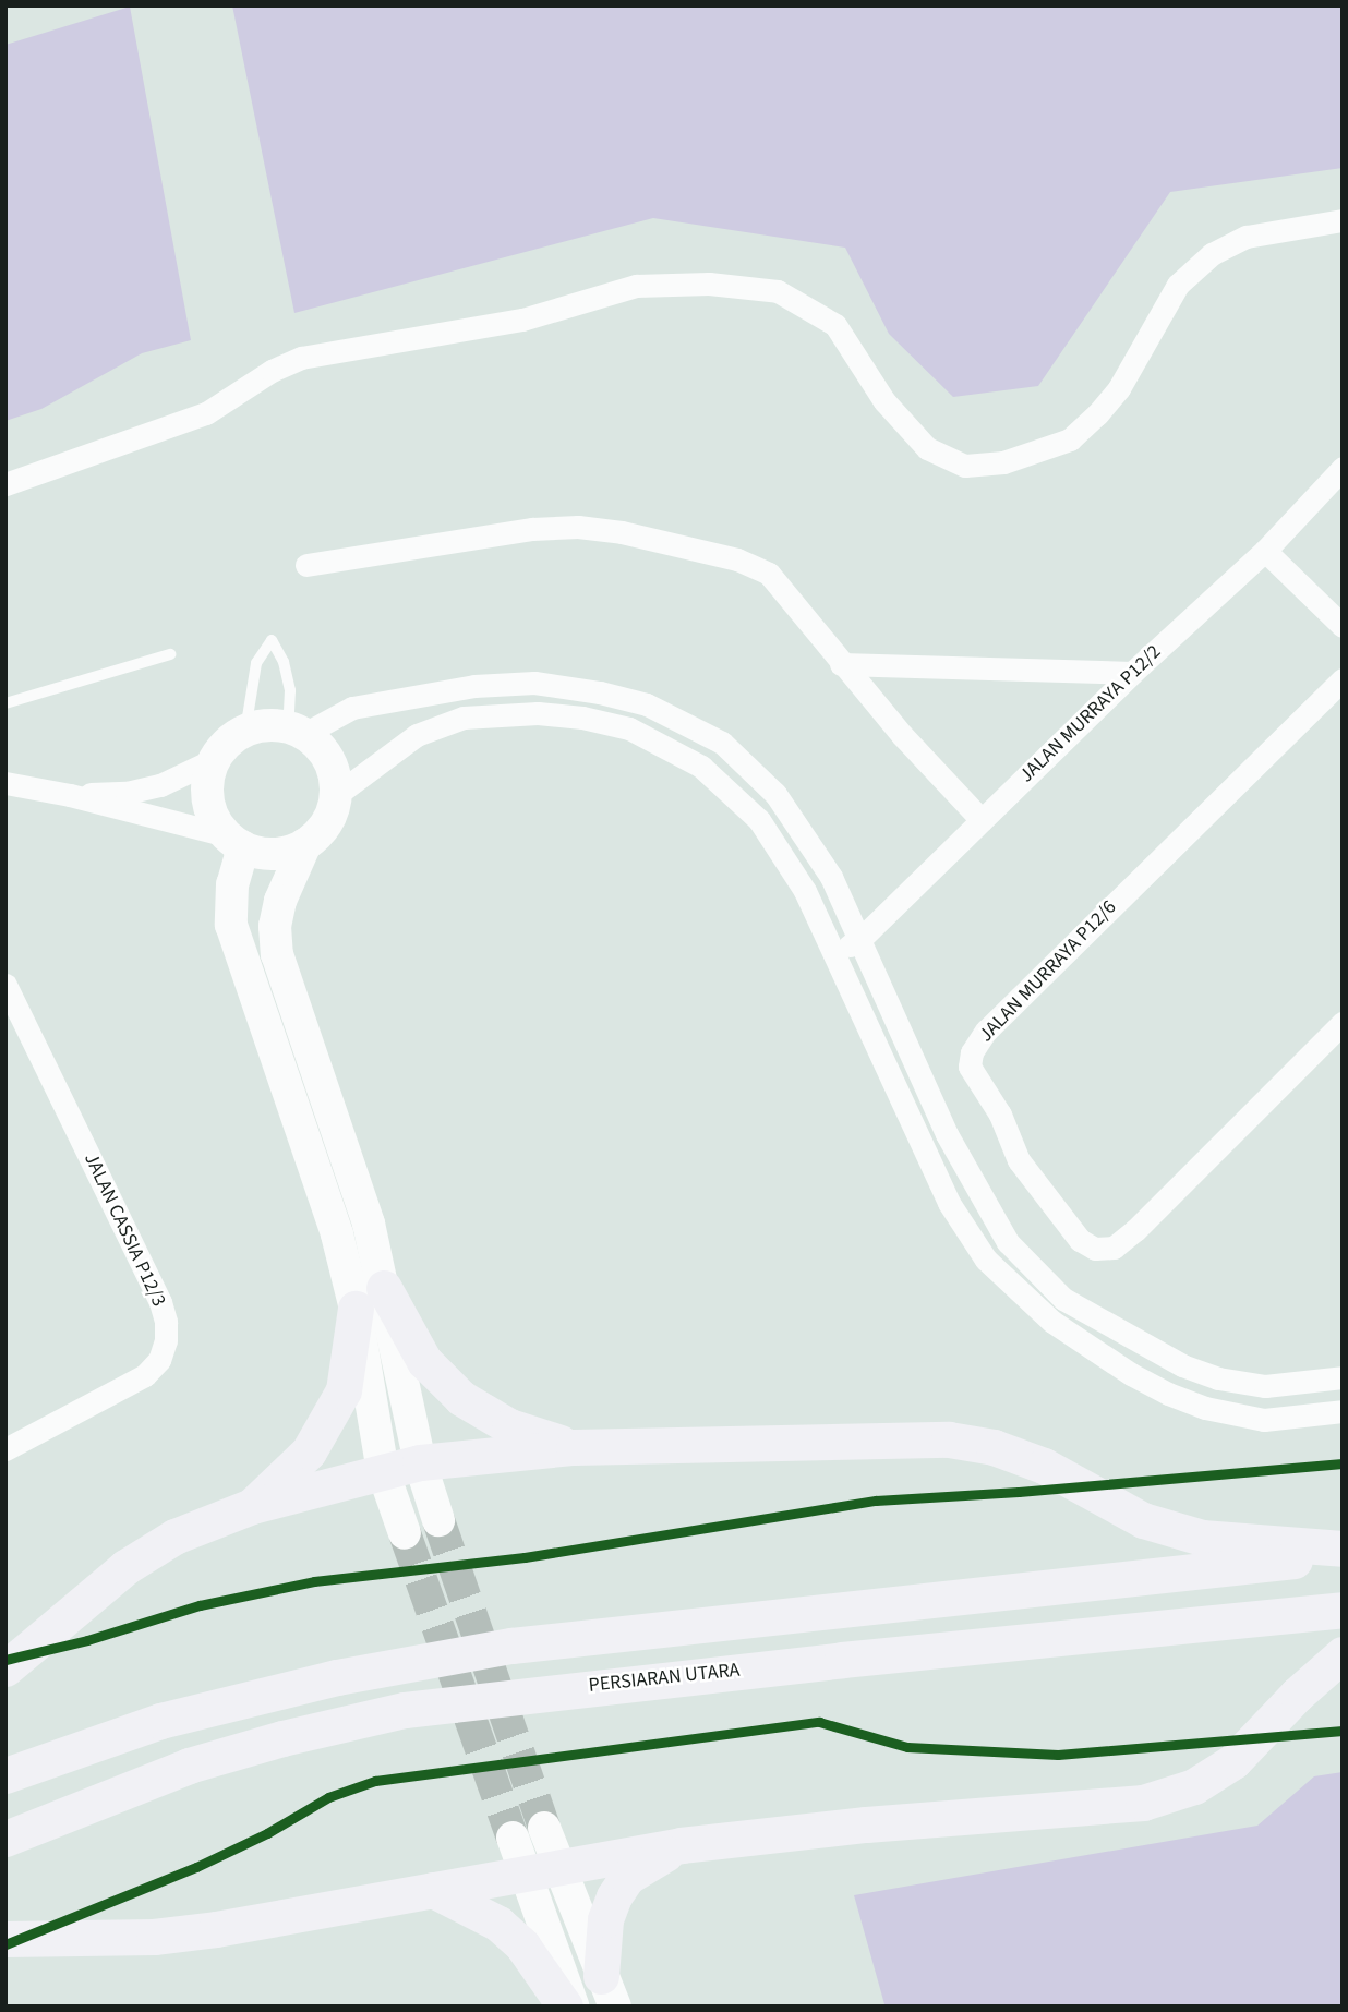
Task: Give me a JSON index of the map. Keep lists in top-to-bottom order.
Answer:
{
  "streets": {
    "main road": ["PERSIARAN UTARA"],
    "street": ["JALAN MURRAYA P12/2", "JALAN MURRAYA P12/6", "JALAN CASSIA P12/3"]
  }
}
